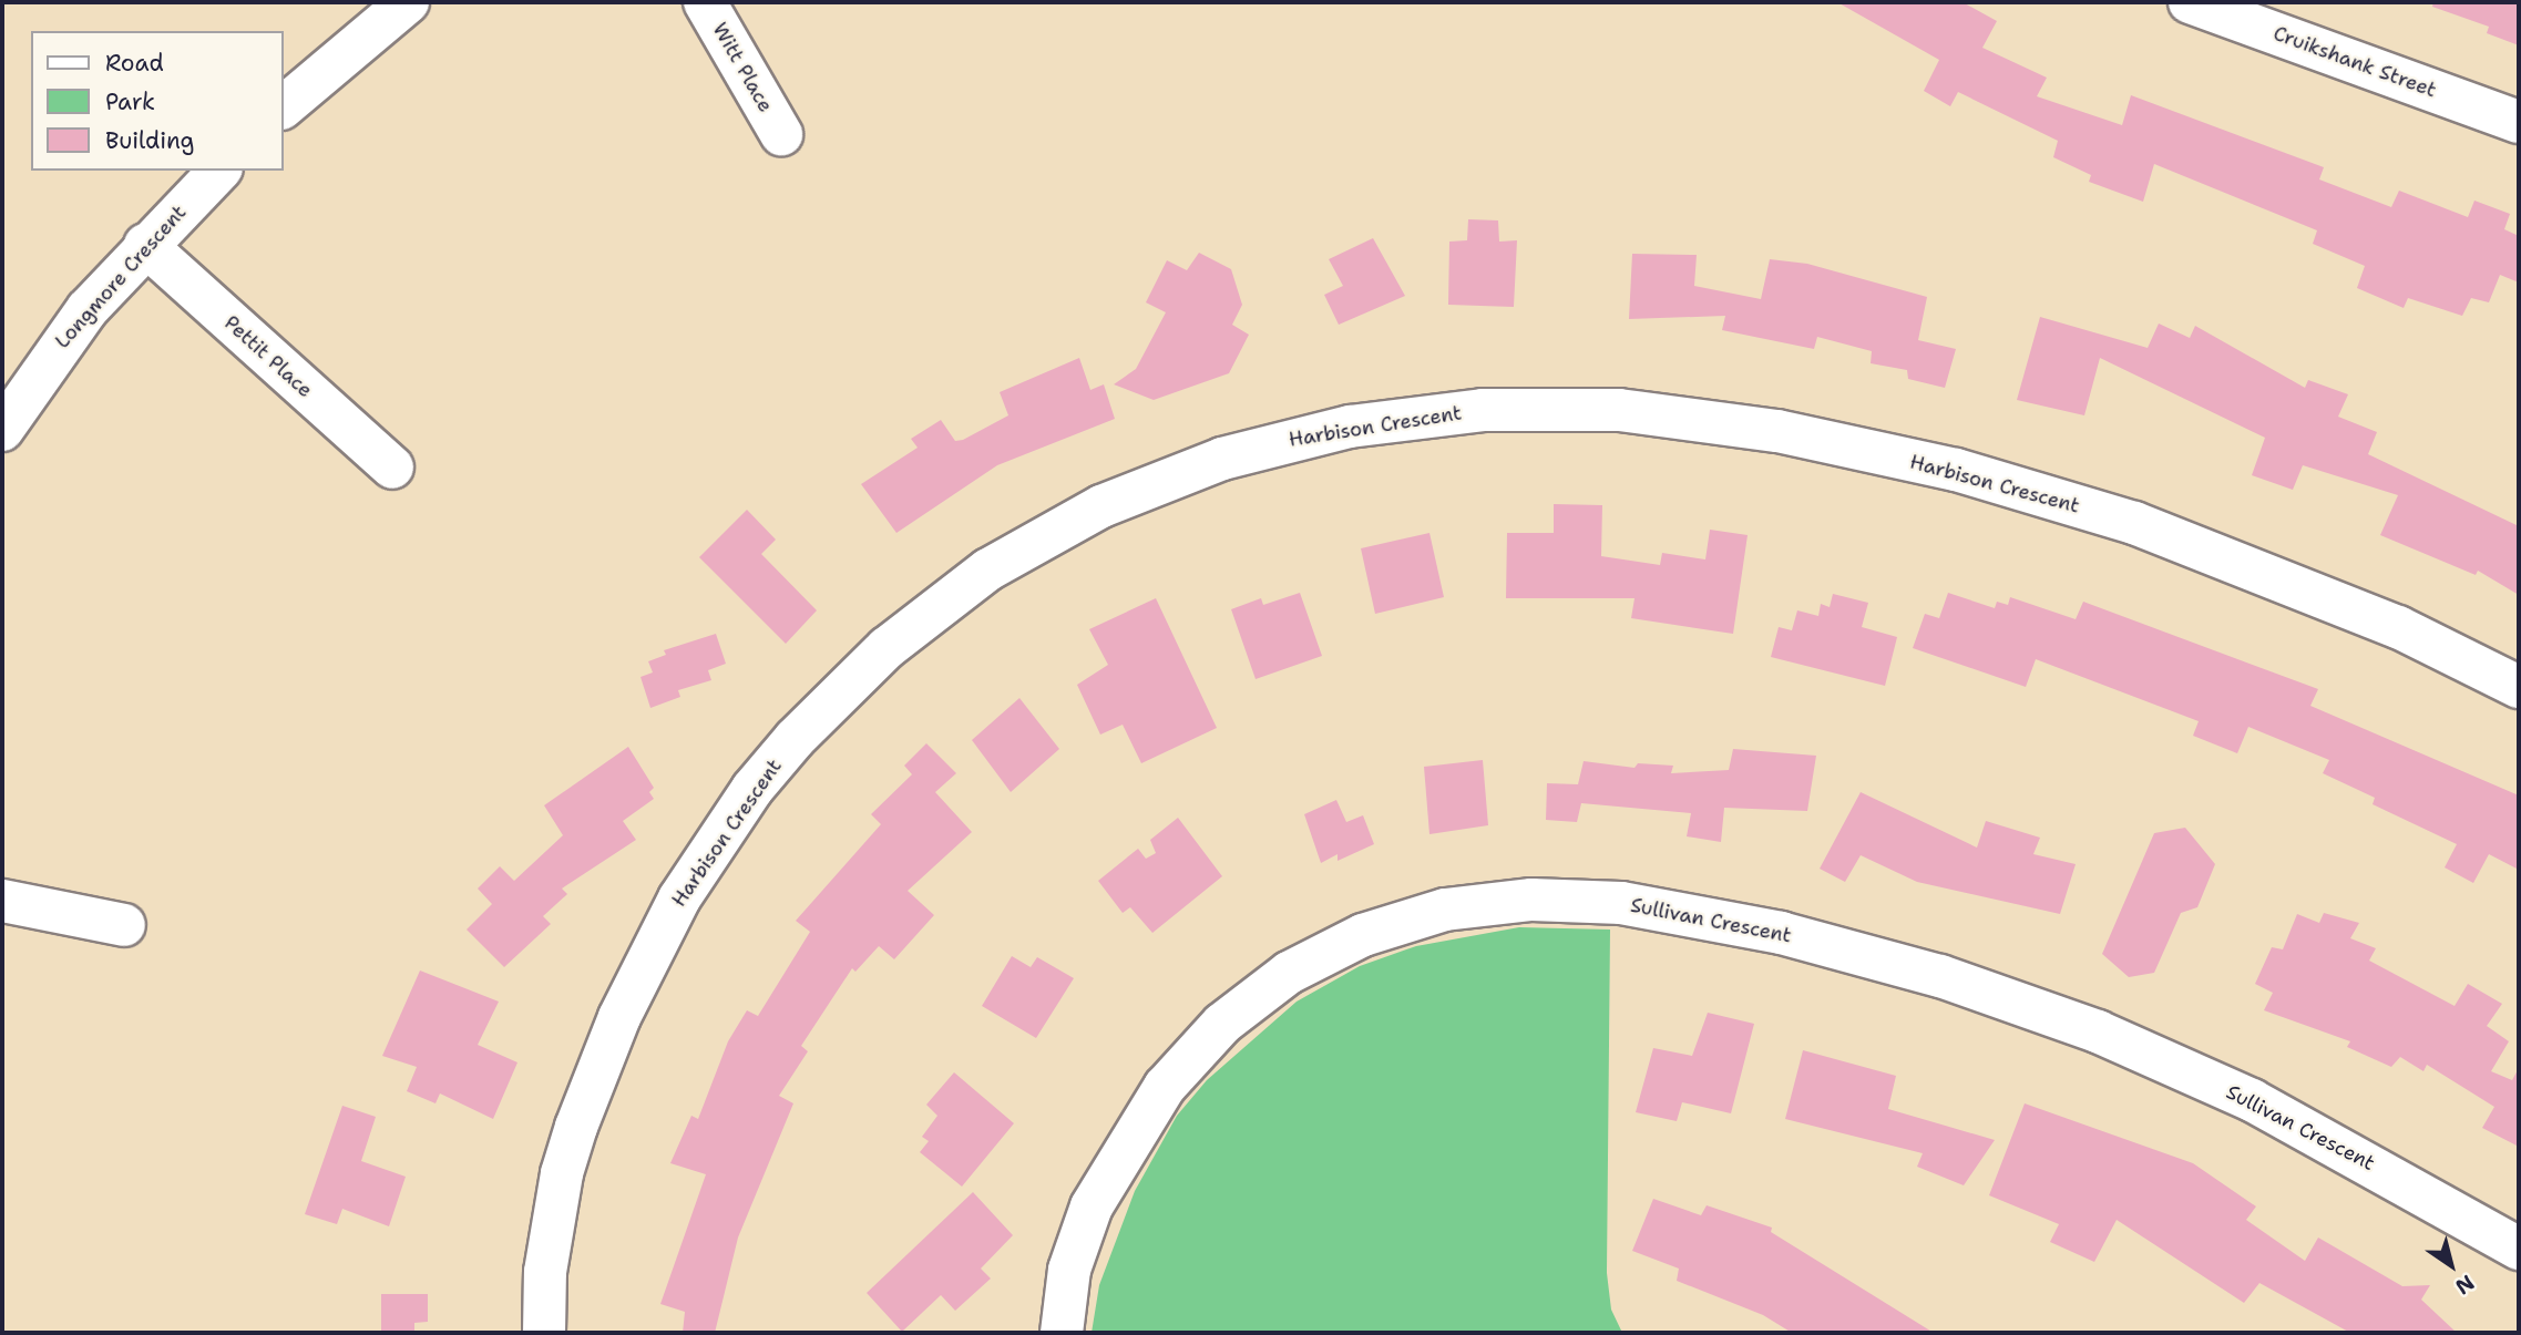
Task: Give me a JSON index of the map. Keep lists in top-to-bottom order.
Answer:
{
  "streets": {
    "street": [
      "Cruikshank Street",
      "Witt Place",
      "Longmore Crescent",
      "Pettit Place",
      "Harbison Crescent",
      "Sullivan Crescent"
    ]
  },
  "crossings": [
    ["Longmore Crescent", "Pettit Place"]
  ],
  "legend": ["Road", "Park", "Building"],
  "north": "bottom right"
}
